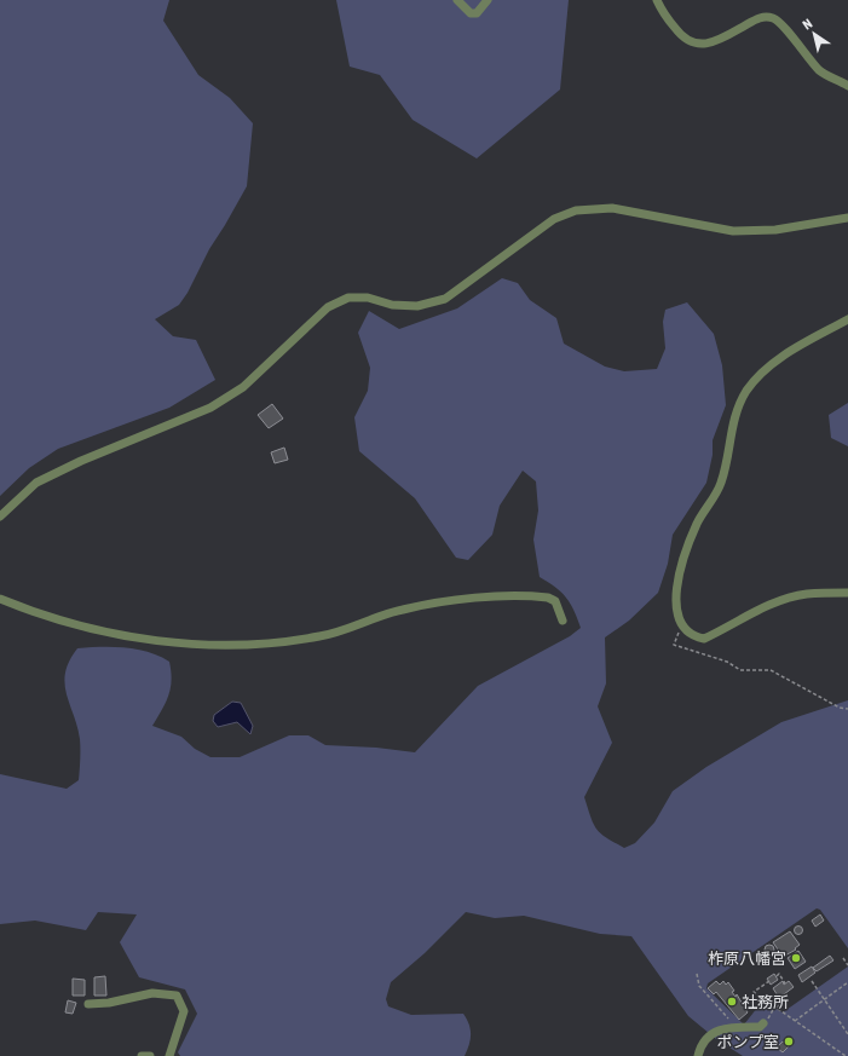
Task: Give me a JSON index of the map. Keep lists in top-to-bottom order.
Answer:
{
  "places": ["柞原八幡宮", "社務所", "ポンプ室"],
  "north": "top left"
}
